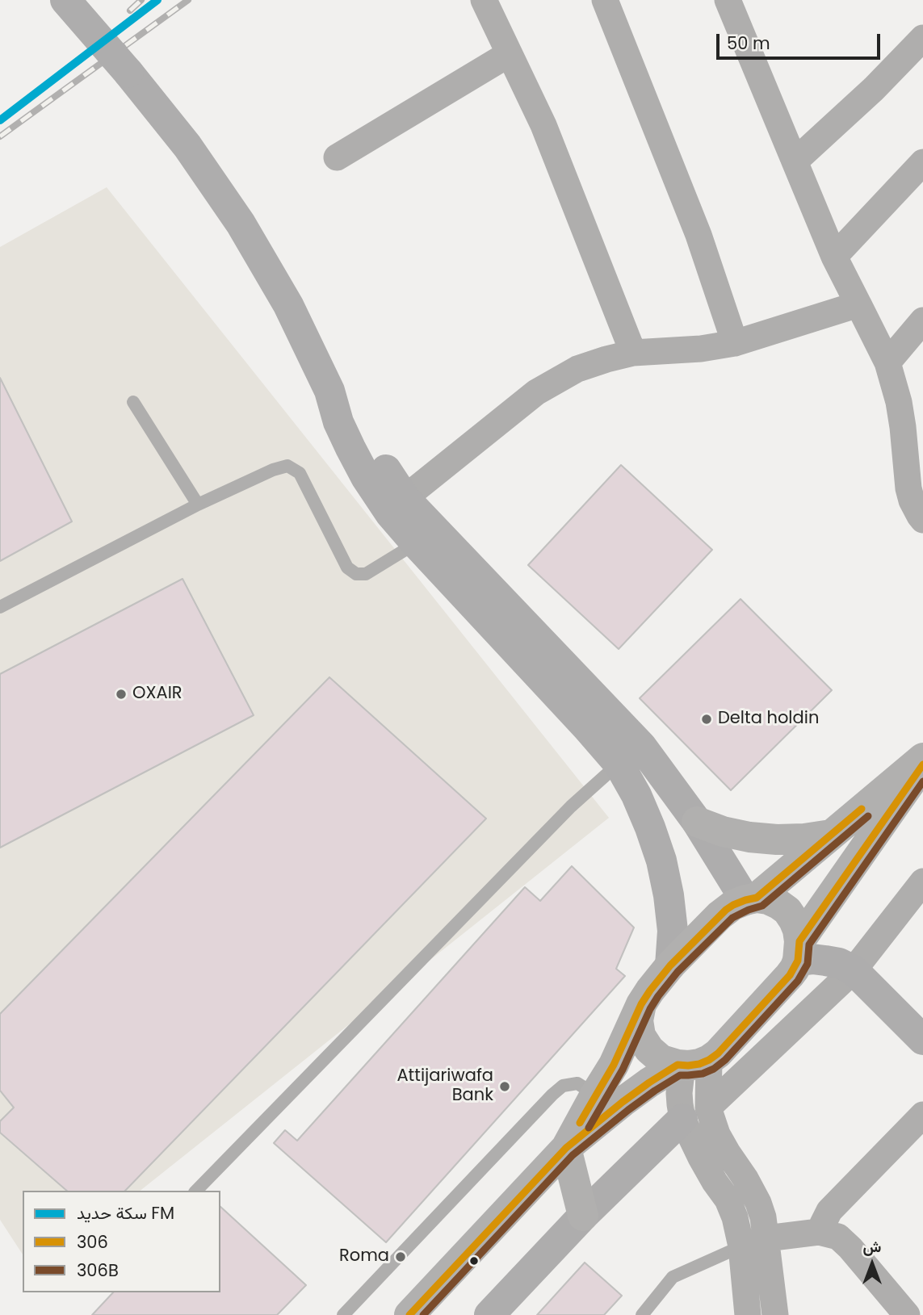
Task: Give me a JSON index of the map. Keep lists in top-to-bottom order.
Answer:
{
  "places": [
    "OXAIR",
    "Delta holdin",
    "Attijariwafa Bank",
    "Roma"
  ],
  "lines": ["rail line FM", "transit line 306", "transit line 306B"],
  "legend": ["سكة حديد FM", "306", "306B"],
  "scale_bar": "50 m",
  "north": "top"
}
